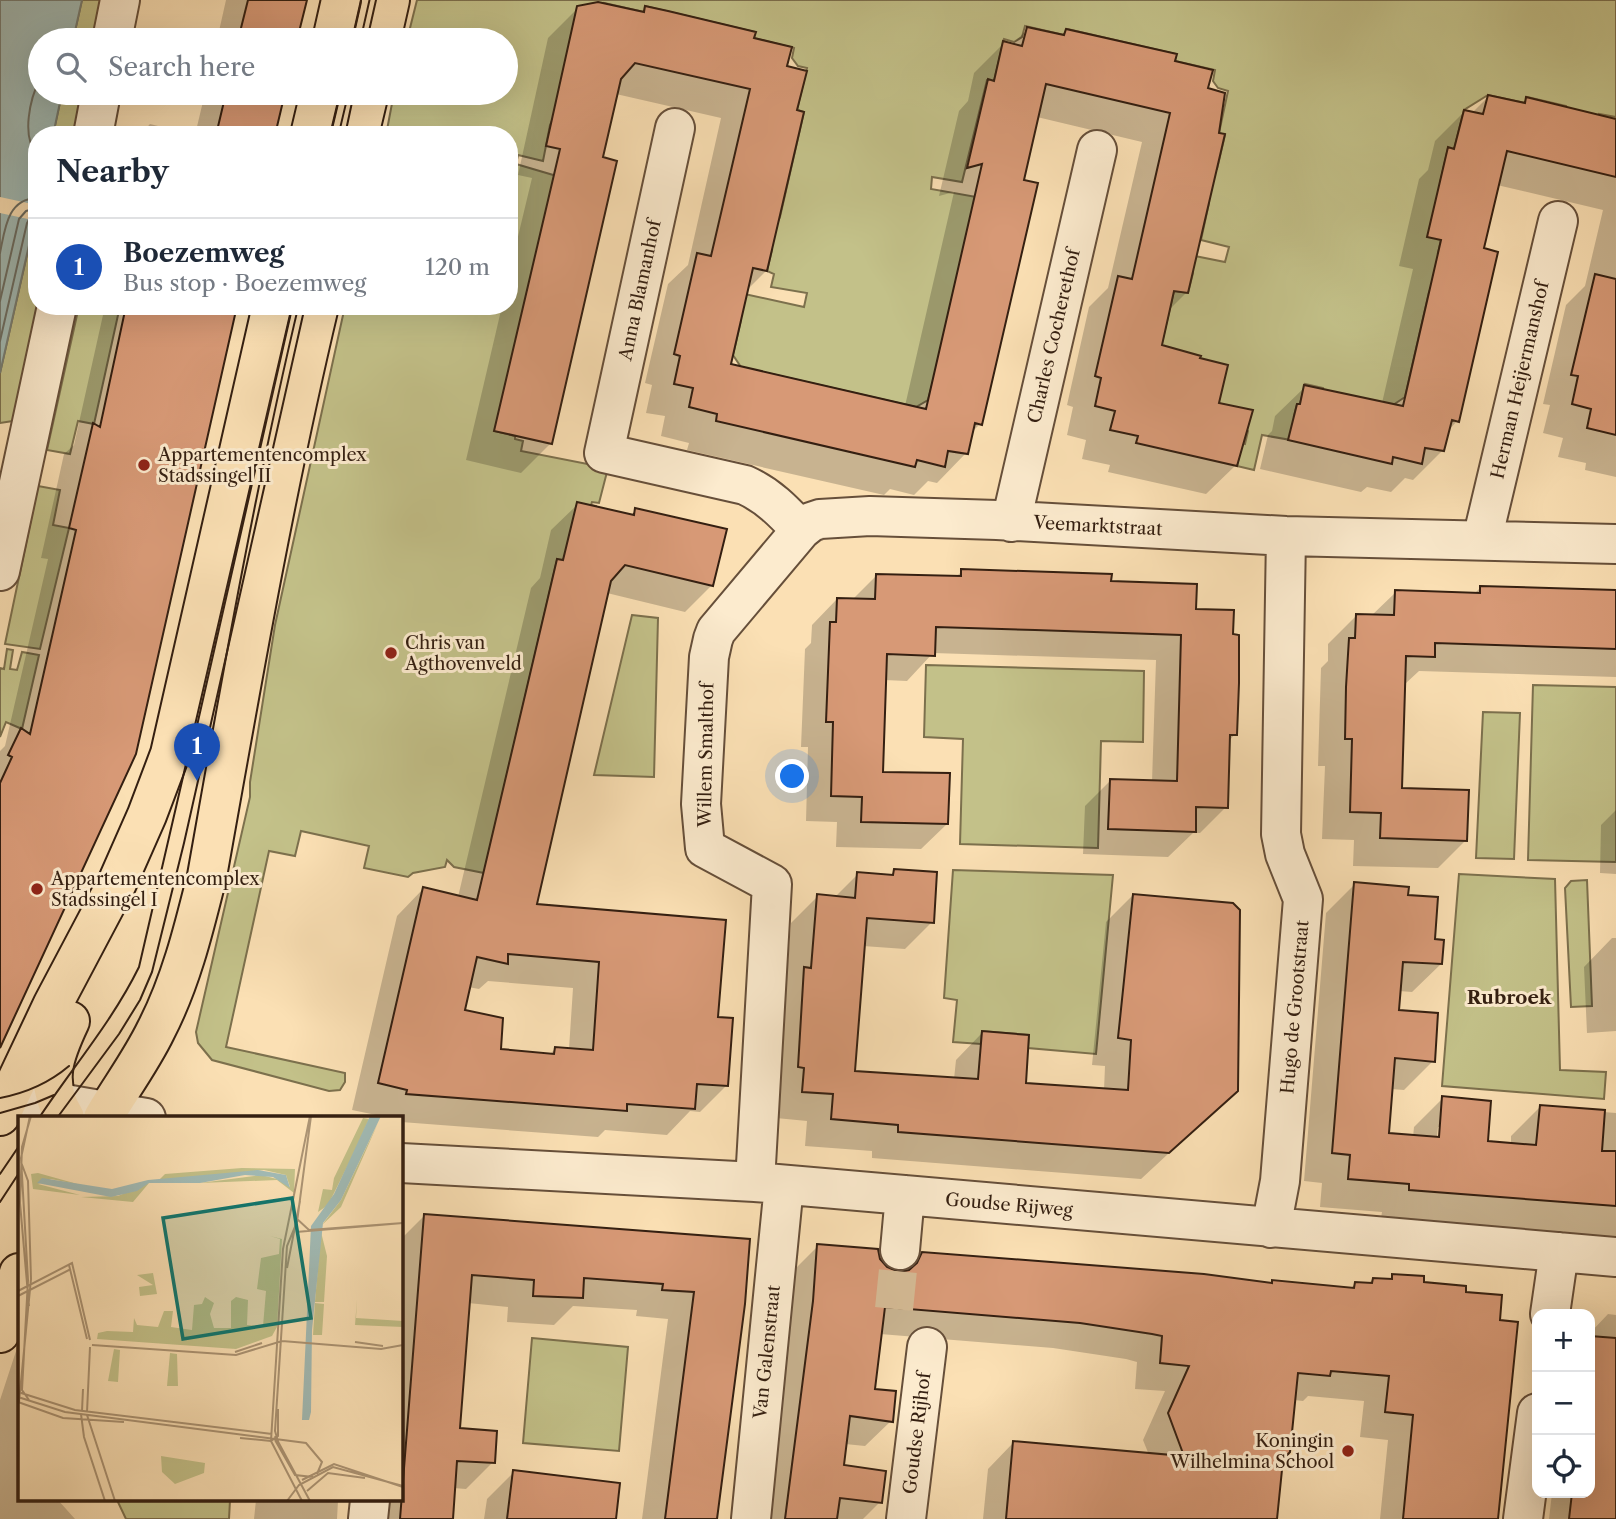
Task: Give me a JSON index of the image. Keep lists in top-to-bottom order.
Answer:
{
  "streets": {
    "street": [
      "Anna Blamanhof",
      "Charles Cocherethof",
      "Herman Heijermanshof",
      "Veemarktstraat",
      "Willem Smalthof",
      "Hugo de Grootstraat",
      "Goudse Rijweg",
      "Van Galenstraat",
      "Goudse Rijhof"
    ]
  },
  "crossings": [
    ["Anna Blamanhof", "Veemarktstraat"],
    ["Anna Blamanhof", "Willem Smalthof"],
    ["Charles Cocherethof", "Veemarktstraat"],
    ["Herman Heijermanshof", "Veemarktstraat"],
    ["Veemarktstraat", "Willem Smalthof"],
    ["Veemarktstraat", "Hugo de Grootstraat"],
    ["Willem Smalthof", "Goudse Rijweg"],
    ["Willem Smalthof", "Van Galenstraat"],
    ["Hugo de Grootstraat", "Goudse Rijweg"],
    ["Goudse Rijweg", "Van Galenstraat"]
  ],
  "districts": ["Rubroek"],
  "places": [
    "Appartementencomplex Stadssingel II",
    "Chris van Agthovenveld",
    "Appartementencomplex Stadssingel I",
    "Koningin Wilhelmina School"
  ],
  "page": {
    "search": "Search here",
    "heading": "Nearby",
    "list": [
      {
        "mark": "1",
        "name": "Boezemweg",
        "note": "Bus stop · Boezemweg",
        "value": "120 m"
      }
    ],
    "pins": "1",
    "map_buttons": ["+", "−"]
  }
}
